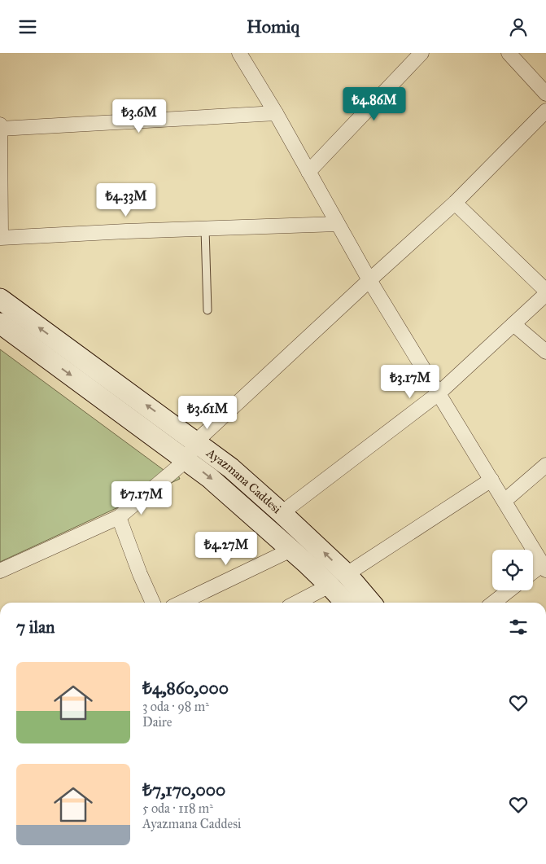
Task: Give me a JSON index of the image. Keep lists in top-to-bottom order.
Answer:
{
  "streets": {
    "main road": ["Ayazmana Caddesi"]
  },
  "page": {
    "header": "Homiq",
    "price": [
      "₺4.86M",
      "₺3.6M",
      "₺4.33M",
      "₺3.17M",
      "₺3.61M",
      "₺7.17M",
      "₺4.27M"
    ],
    "heading": "7 ilan",
    "list": [
      {
        "name": "₺4,860,000",
        "note": "3 oda · 98 m² · Daire"
      },
      {
        "name": "₺7,170,000",
        "note": "5 oda · 118 m² · Ayazmana Caddesi"
      }
    ]
  }
}
